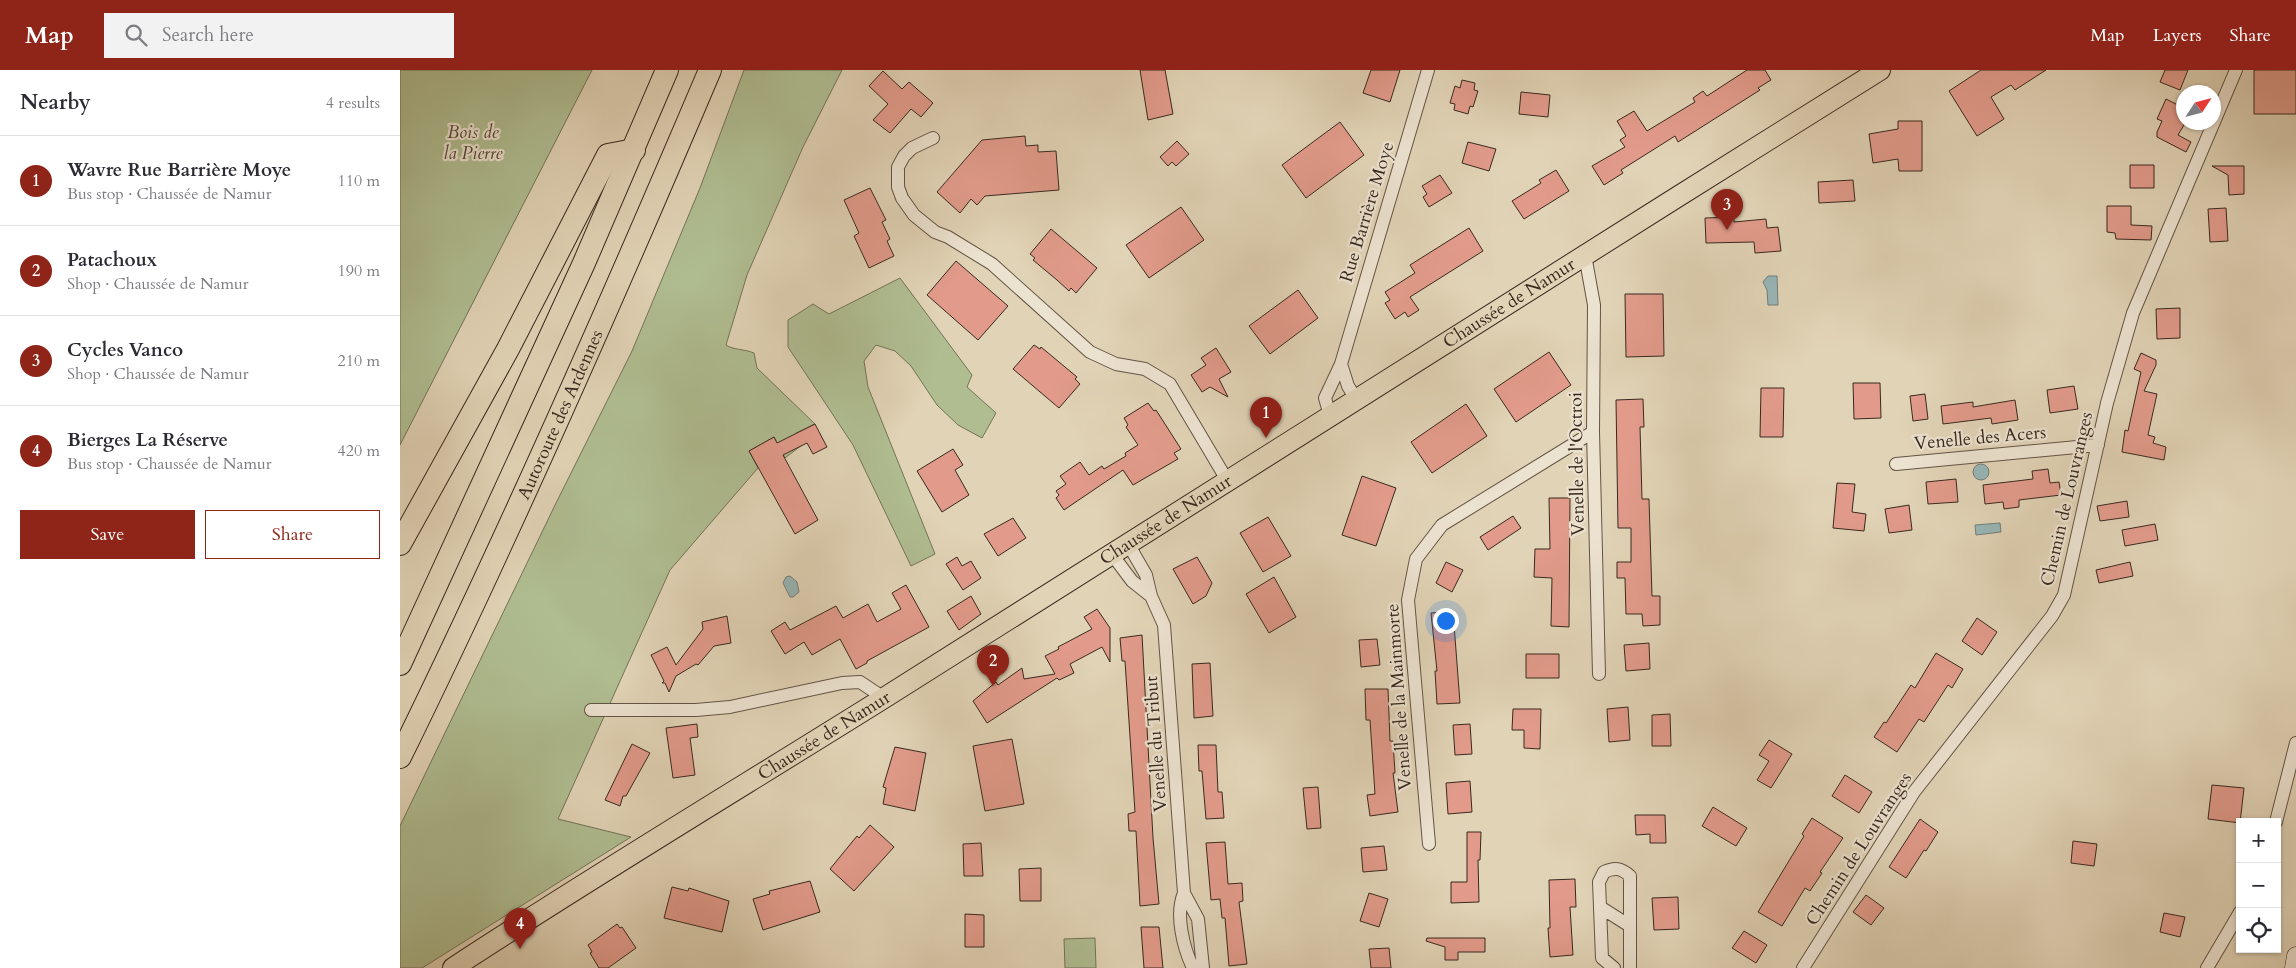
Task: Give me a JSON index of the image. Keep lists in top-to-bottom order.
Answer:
{
  "streets": {
    "highway": ["Autoroute des Ardennes"],
    "main road": ["Chaussée de Namur"],
    "street": [
      "Rue Barrière Moye",
      "Venelle des Acers",
      "Venelle de l'Octroi",
      "Chemin de Louvranges",
      "Venelle de la Mainmorte",
      "Venelle du Tribut"
    ]
  },
  "crossings": [
    ["Rue Barrière Moye", "Chaussée de Namur"],
    ["Chaussée de Namur", "Venelle de l'Octroi"],
    ["Chaussée de Namur", "Venelle du Tribut"],
    ["Venelle des Acers", "Chemin de Louvranges"],
    ["Venelle de l'Octroi", "Venelle de la Mainmorte"]
  ],
  "parks": ["Bois de la Pierre"],
  "north": "top right",
  "page": {
    "header": "Map",
    "search": "Search here",
    "nav": ["Map", "Layers", "Share"],
    "heading": ["Nearby", "4 results"],
    "list": [
      {
        "mark": "1",
        "name": "Wavre Rue Barrière Moye",
        "note": "Bus stop · Chaussée de Namur",
        "value": "110 m"
      },
      {
        "mark": "2",
        "name": "Patachoux",
        "note": "Shop · Chaussée de Namur",
        "value": "190 m"
      },
      {
        "mark": "3",
        "name": "Cycles Vanco",
        "note": "Shop · Chaussée de Namur",
        "value": "210 m"
      },
      {
        "mark": "4",
        "name": "Bierges La Réserve",
        "note": "Bus stop · Chaussée de Namur",
        "value": "420 m"
      }
    ],
    "pins": [
      "3",
      "1",
      "2",
      "4"
    ],
    "buttons": ["Save", "Share"],
    "map_buttons": ["+", "−"]
  }
}
